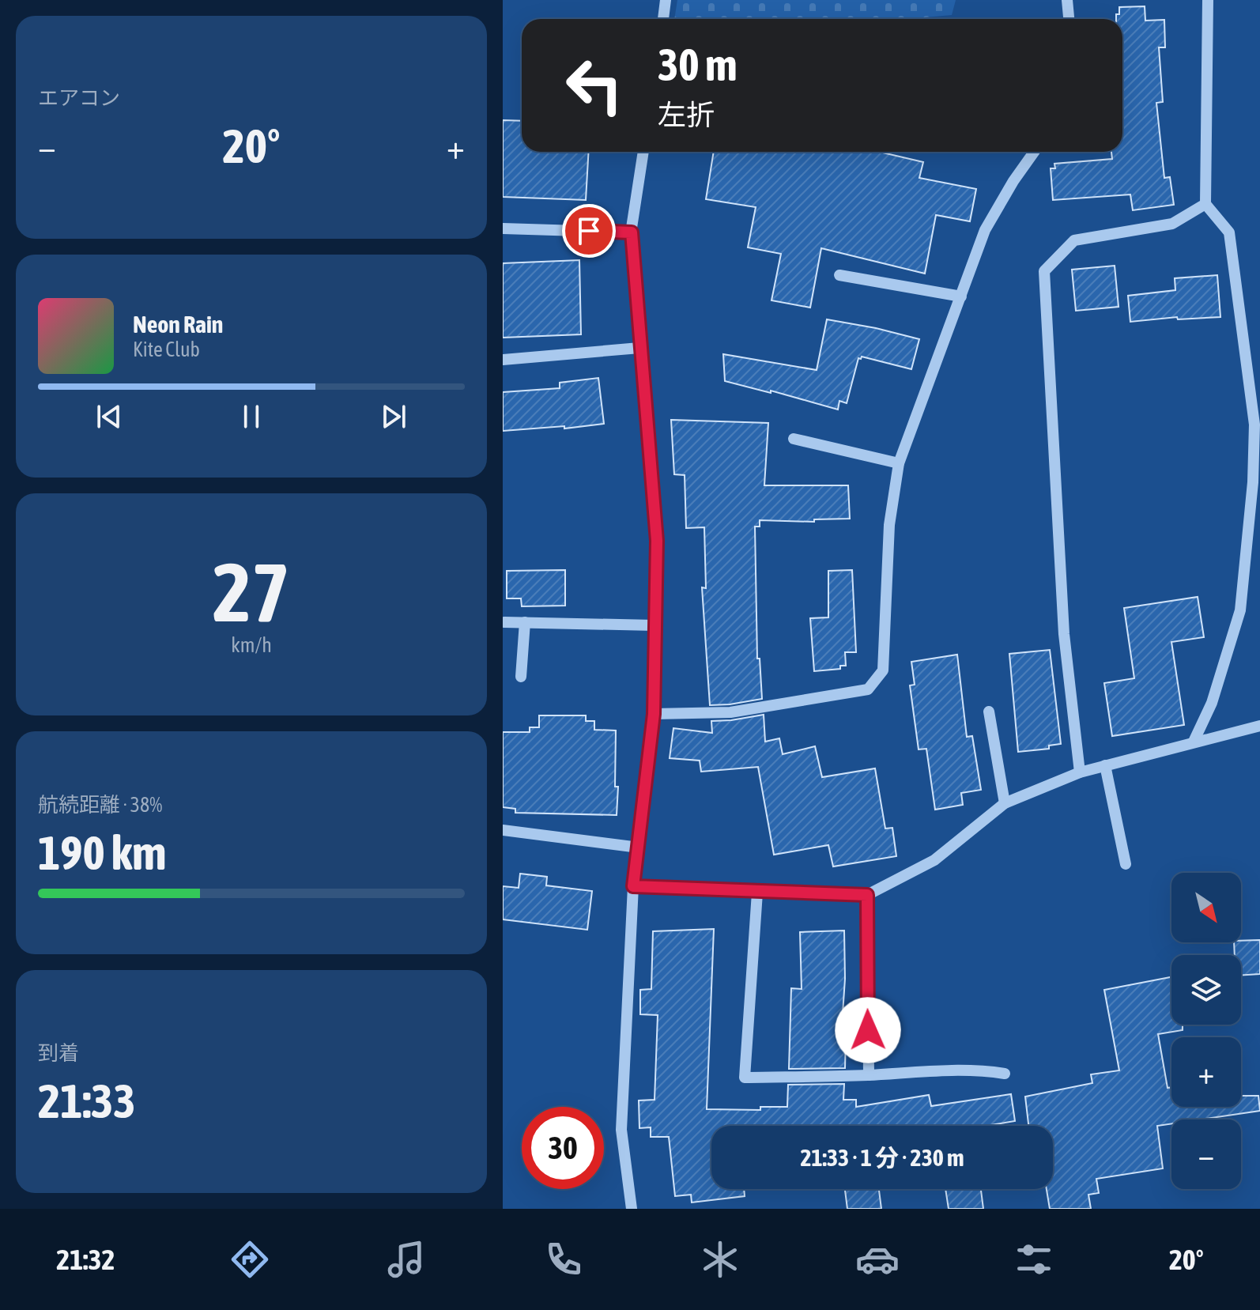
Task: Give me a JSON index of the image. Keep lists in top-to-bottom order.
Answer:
{
  "north": "bottom right",
  "page": {
    "tile": [
      "エアコン",
      ["27", "km/h"],
      ["航続距離 · 38%", "190 km"],
      ["到着", "21:33"]
    ],
    "turn": ["30 m", "左折"],
    "heat": ["−", "20°", "+"],
    "song": ["Neon Rain", "Kite Club"],
    "map_buttons": ["+", "−"],
    "limit": "30",
    "trip": "21:33 · 1 分 · 230 m",
    "tabs": ["21:32", "20°"]
  }
}
